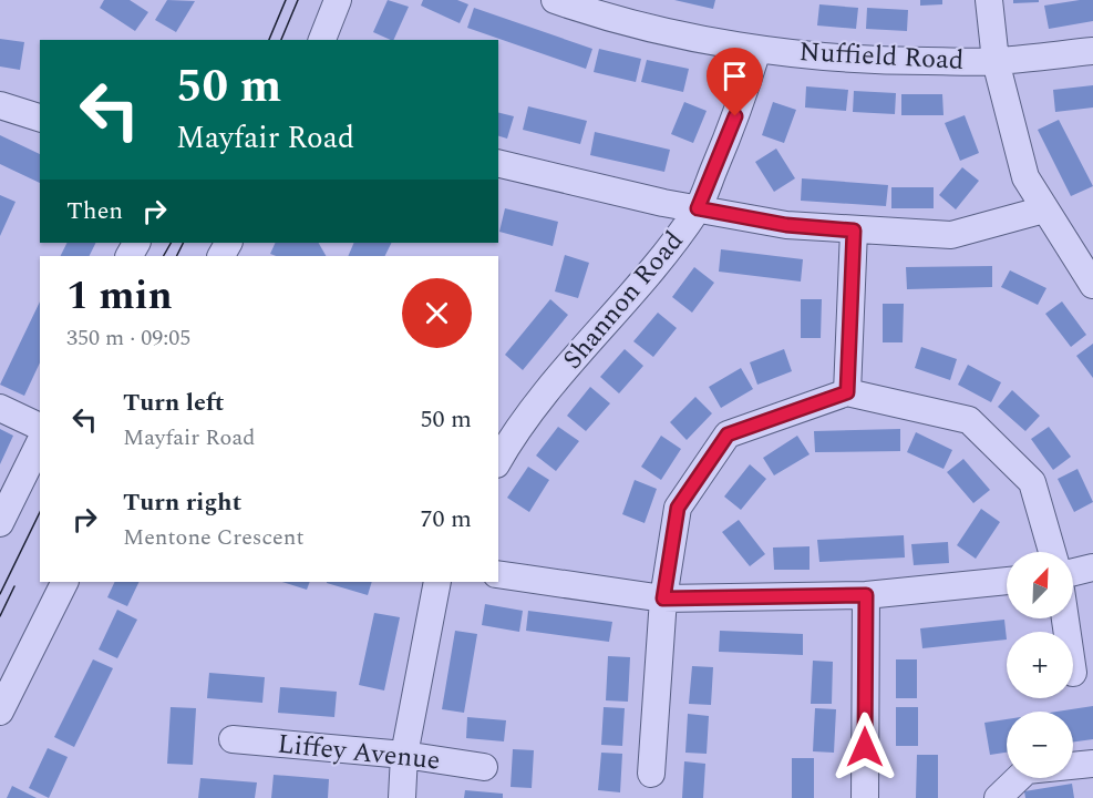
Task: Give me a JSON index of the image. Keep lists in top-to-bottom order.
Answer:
{
  "streets": {
    "street": ["Nuffield Road", "Shannon Road", "Liffey Avenue"]
  },
  "crossings": [
    ["Nuffield Road", "Shannon Road"]
  ],
  "north": "top right",
  "page": {
    "turn": ["50 m", "Mayfair Road"],
    "then": "Then",
    "heading": ["1 min", "350 m · 09:05"],
    "list": [
      {
        "name": "Turn left",
        "note": "Mayfair Road",
        "value": "50 m"
      },
      {
        "name": "Turn right",
        "note": "Mentone Crescent",
        "value": "70 m"
      }
    ],
    "map_buttons": ["+", "−"]
  }
}
